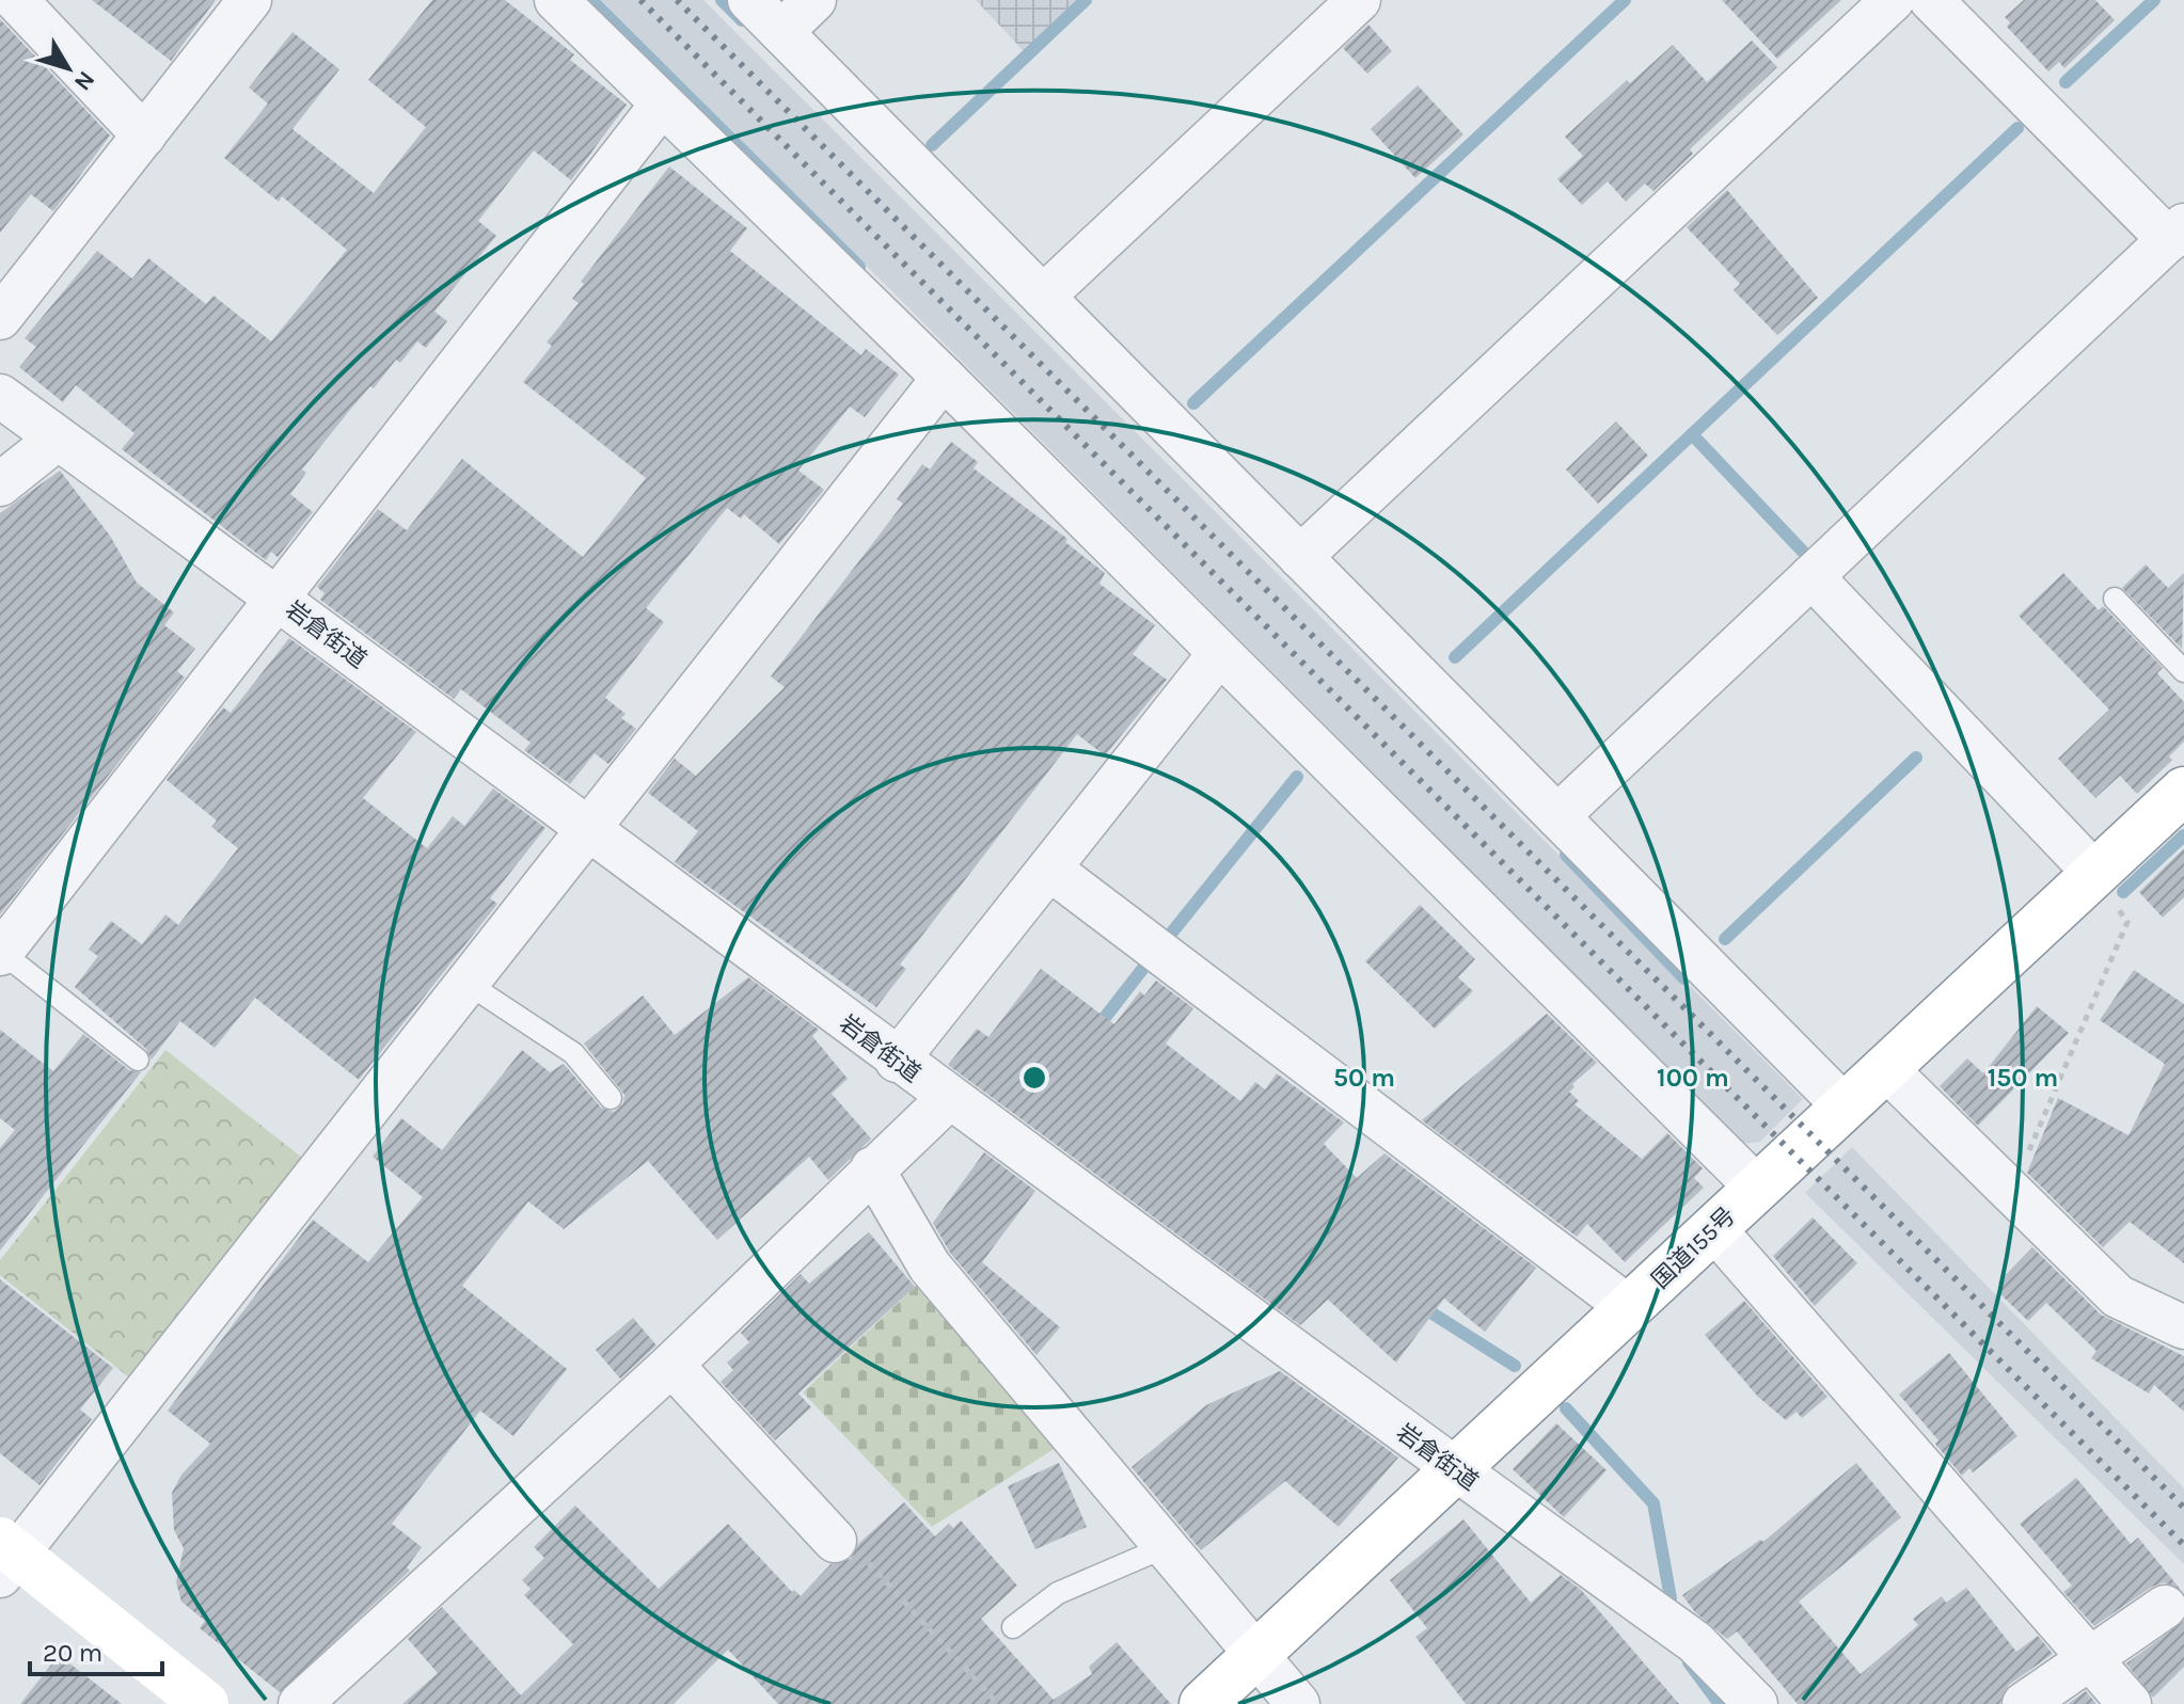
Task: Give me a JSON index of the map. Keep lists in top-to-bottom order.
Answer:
{
  "streets": {
    "main road": ["国道155号"],
    "street": ["岩倉街道"]
  },
  "crossings": [
    ["岩倉街道", "国道155号"]
  ],
  "scale_bar": "20 m",
  "north": "bottom right",
  "rings": ["50 m", "100 m", "150 m"]
}
